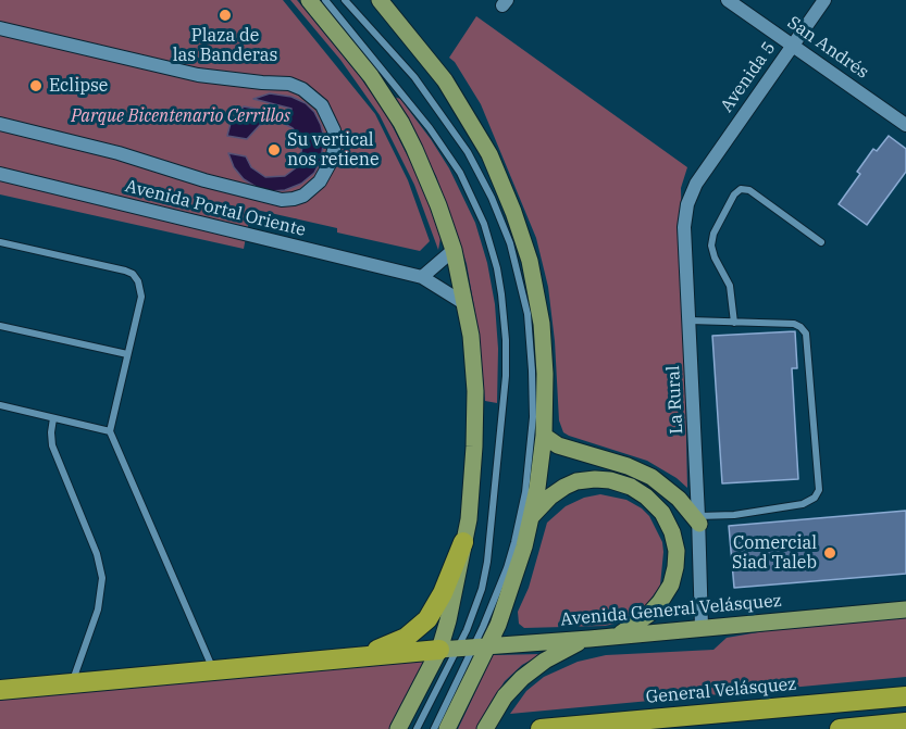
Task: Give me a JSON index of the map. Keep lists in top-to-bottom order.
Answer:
{
  "streets": {
    "highway": ["General Velásquez"],
    "main road": ["Avenida General Velásquez"],
    "street": [
      "San Andrés",
      "Avenida 5",
      "Avenida Portal Oriente",
      "La Rural"
    ]
  },
  "crossings": [
    ["San Andrés", "Avenida 5"],
    ["Avenida 5", "La Rural"],
    ["La Rural", "Avenida General Velásquez"]
  ],
  "parks": ["Parque Bicentenario Cerrillos"],
  "places": [
    "Plaza de las Banderas",
    "Eclipse",
    "Su vertical nos retiene",
    "Comercial Siad Taleb"
  ]
}
